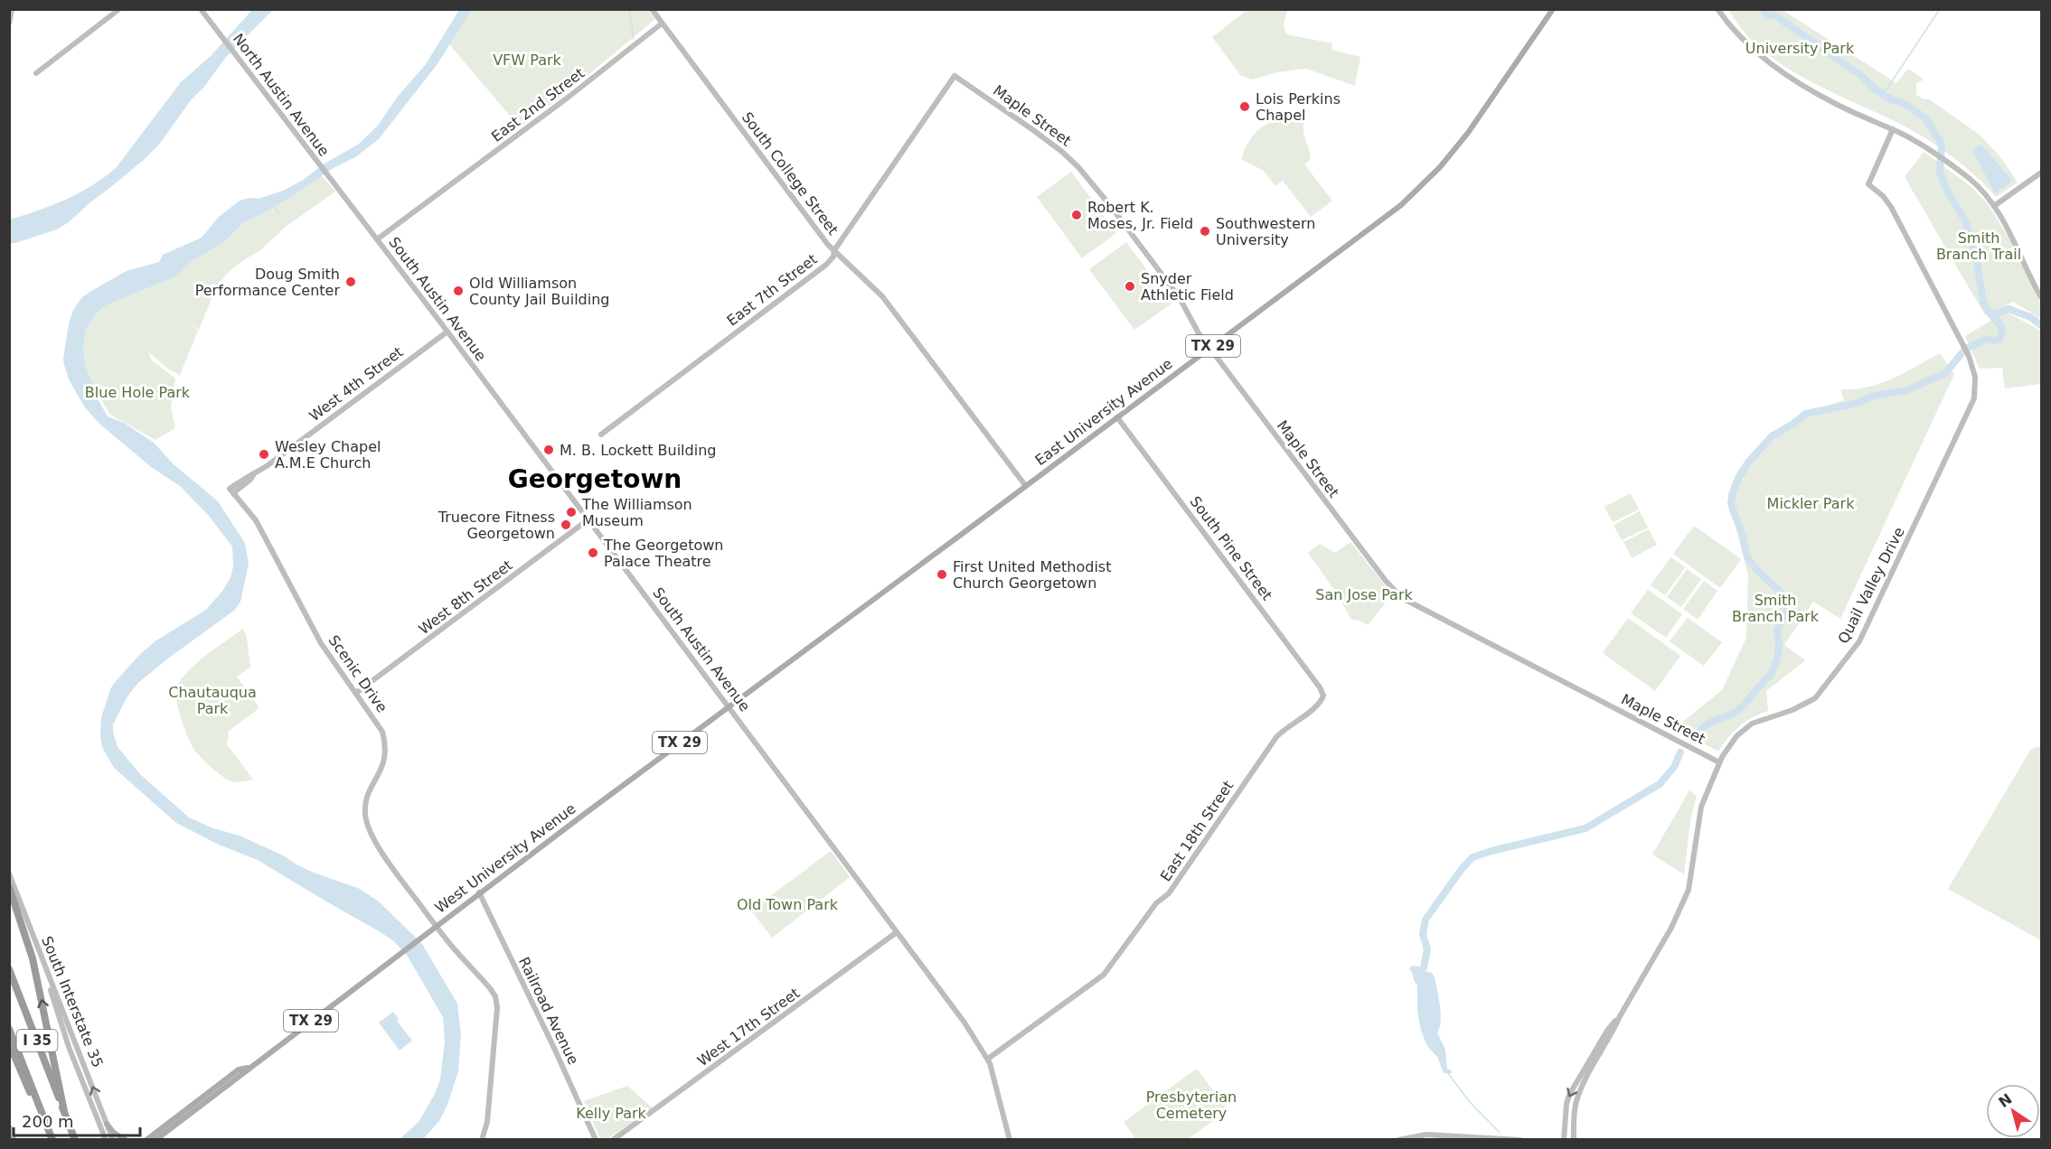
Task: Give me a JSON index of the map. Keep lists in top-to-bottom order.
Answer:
{
  "streets": {
    "highway": ["I 35"],
    "main road": ["TX 29", "East University Avenue", "West University Avenue"],
    "street": [
      "North Austin Avenue",
      "East 2nd Street",
      "Maple Street",
      "South College Street",
      "East 7th Street",
      "South Austin Avenue",
      "West 4th Street",
      "South Pine Street",
      "Quail Valley Drive",
      "West 8th Street",
      "Scenic Drive",
      "East 18th Street",
      "South Interstate 35",
      "Railroad Avenue",
      "West 17th Street"
    ]
  },
  "crossings": [
    ["North Austin Avenue", "South Austin Avenue"],
    ["East 2nd Street", "South College Street"],
    ["East 2nd Street", "South Austin Avenue"],
    ["Maple Street", "East 7th Street"],
    ["Maple Street", "East University Avenue"],
    ["Maple Street", "Quail Valley Drive"],
    ["South College Street", "East 7th Street"],
    ["South College Street", "East University Avenue"],
    ["South Austin Avenue", "West 4th Street"],
    ["South Austin Avenue", "West 8th Street"],
    ["South Austin Avenue", "East 18th Street"],
    ["South Austin Avenue", "West University Avenue"],
    ["South Austin Avenue", "West 17th Street"],
    ["West 4th Street", "Scenic Drive"],
    ["East University Avenue", "South Pine Street"],
    ["East University Avenue", "West University Avenue"],
    ["South Pine Street", "East 18th Street"],
    ["West 8th Street", "Scenic Drive"],
    ["Scenic Drive", "West University Avenue"],
    ["West University Avenue", "Railroad Avenue"]
  ],
  "districts": ["Georgetown"],
  "parks": [
    "University Park",
    "VFW Park",
    "Smith Branch Trail",
    "Blue Hole Park",
    "Mickler Park",
    "San Jose Park",
    "Smith Branch Park",
    "Chautauqua Park",
    "Old Town Park",
    "Presbyterian Cemetery",
    "Kelly Park"
  ],
  "places": [
    "Lois Perkins Chapel",
    "Robert K. Moses, Jr. Field",
    "Southwestern University",
    "Doug Smith Performance Center",
    "Snyder Athletic Field",
    "Old Williamson County Jail Building",
    "M. B. Lockett Building",
    "Wesley Chapel A.M.E Church",
    "The Williamson Museum",
    "Truecore Fitness Georgetown",
    "The Georgetown Palace Theatre",
    "First United Methodist Church Georgetown"
  ],
  "scale_bar": "200 m",
  "north": "top left"
}
